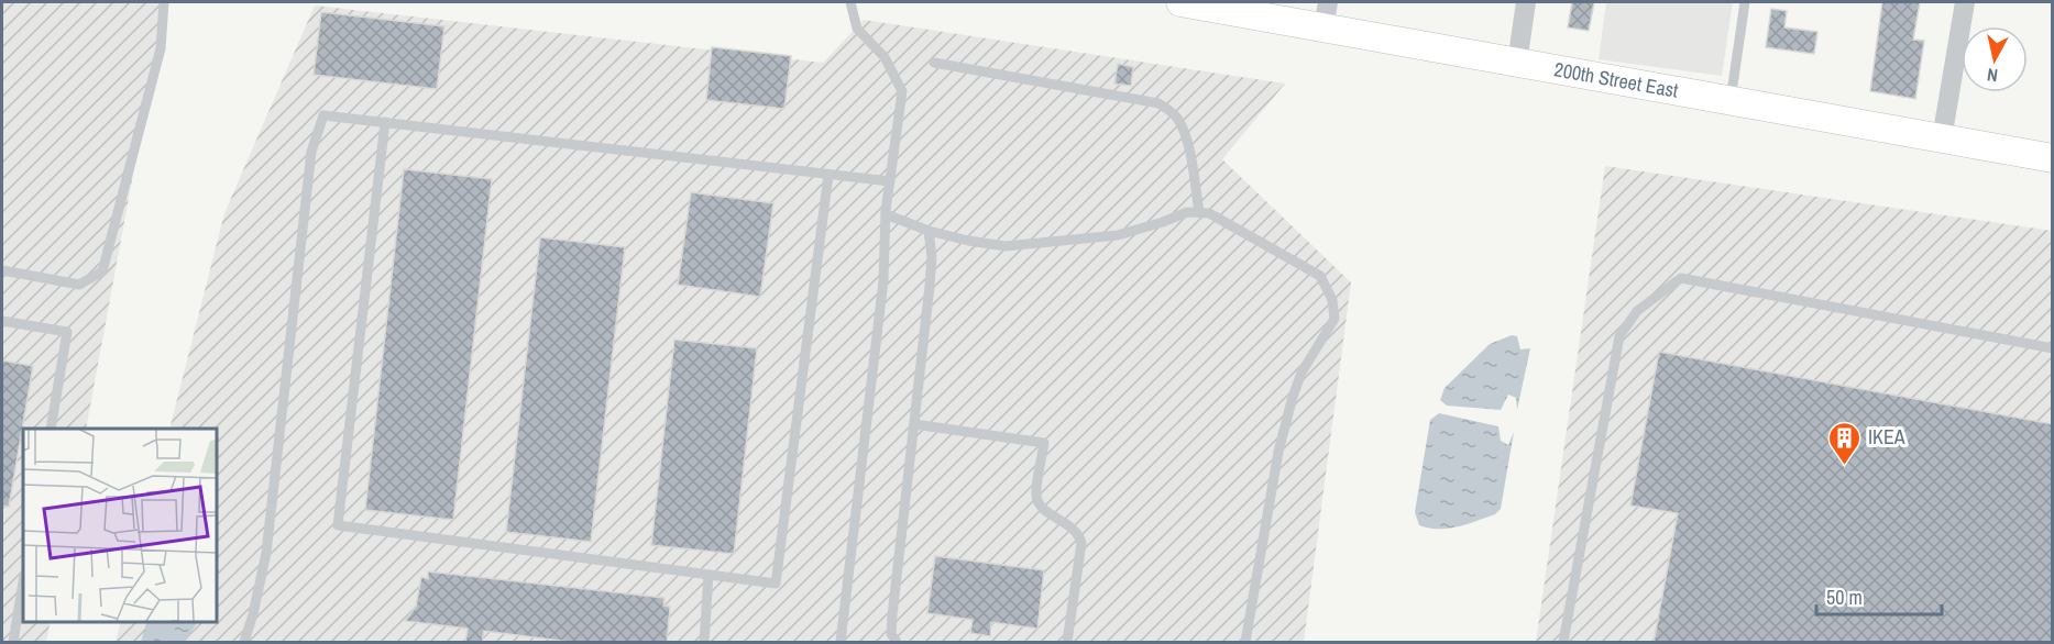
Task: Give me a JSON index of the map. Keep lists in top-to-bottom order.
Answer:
{
  "streets": {
    "street": ["200th Street East"]
  },
  "places": {
    "building": ["IKEA"]
  },
  "scale_bar": "50 m",
  "north": "bottom"
}
